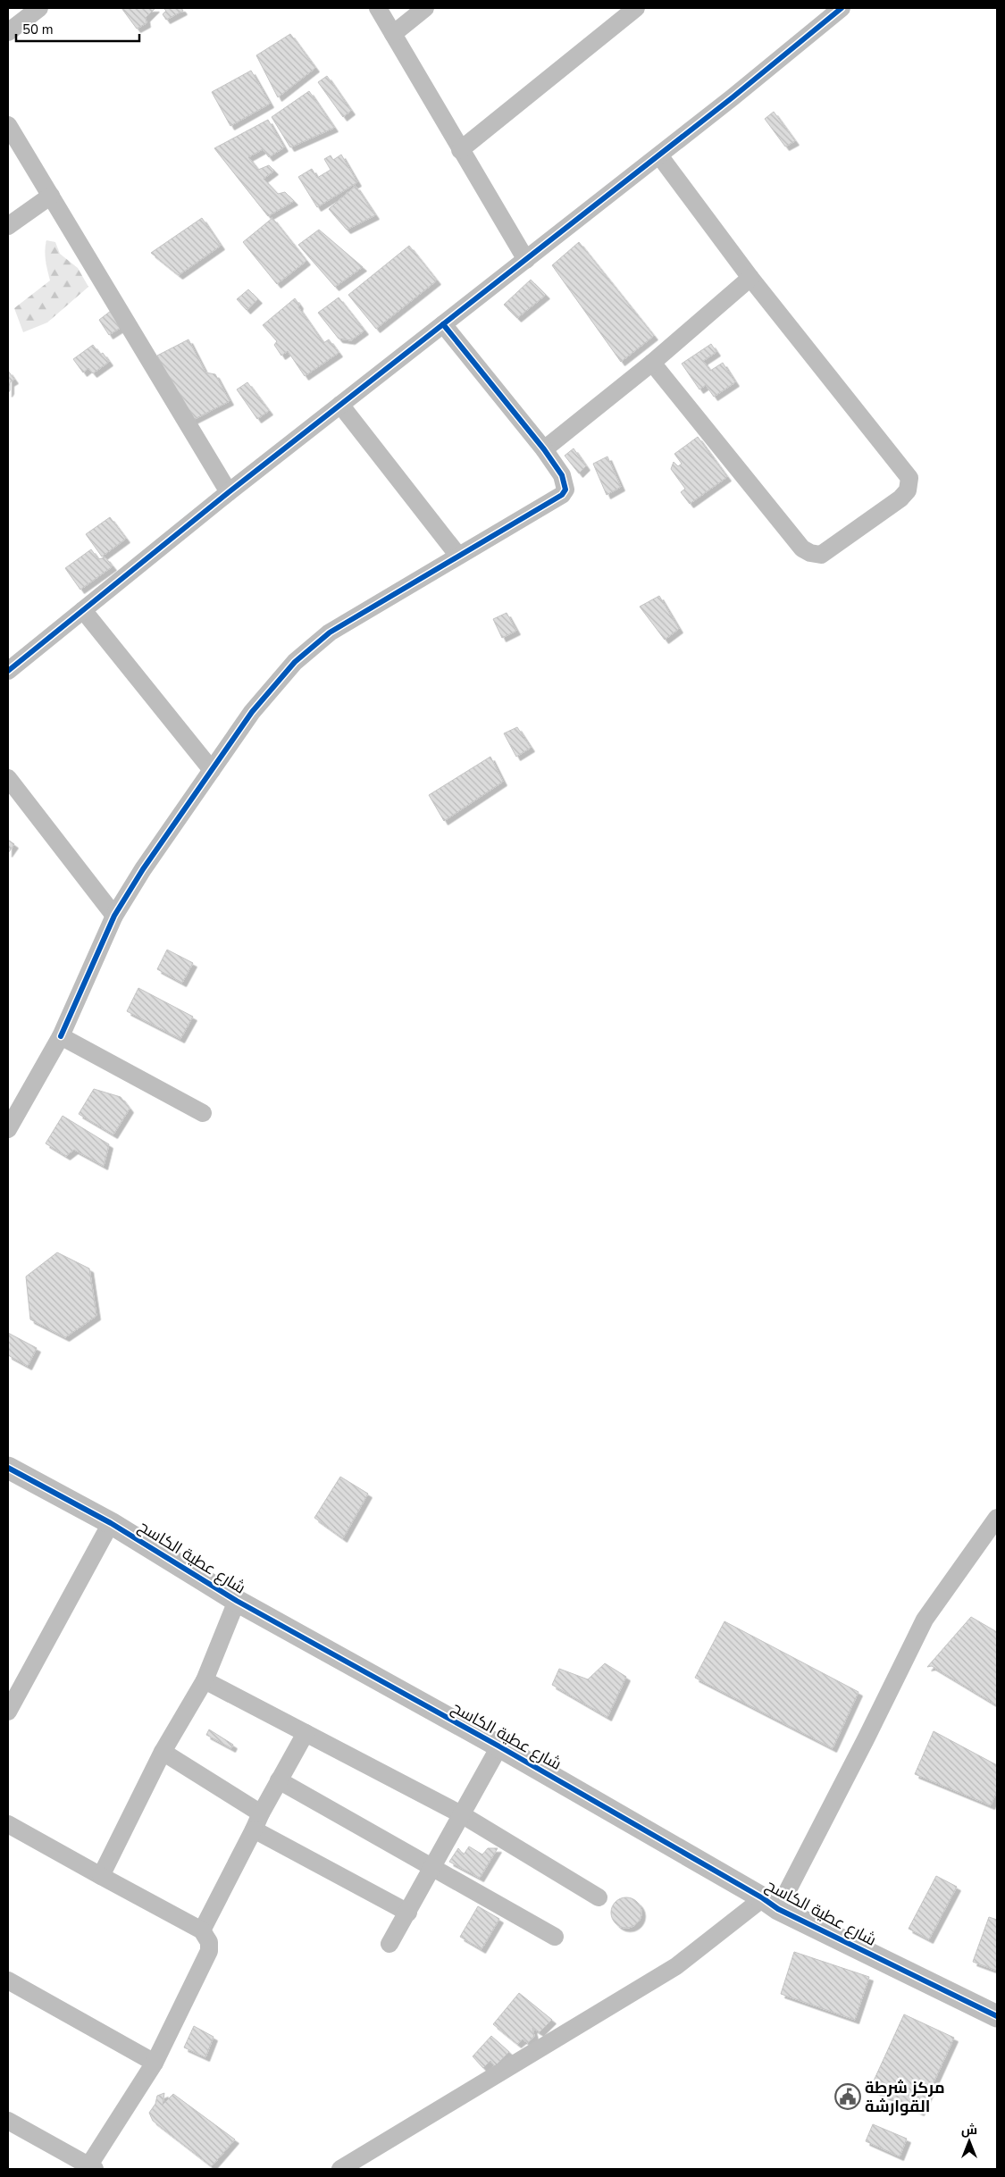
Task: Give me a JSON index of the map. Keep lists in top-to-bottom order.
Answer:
{
  "streets": {
    "street": ["شارع عطية الكاسح"]
  },
  "places": {
    "public building": ["مركز شرطة القوارشة"]
  },
  "scale_bar": "50 m",
  "north": "top"
}
